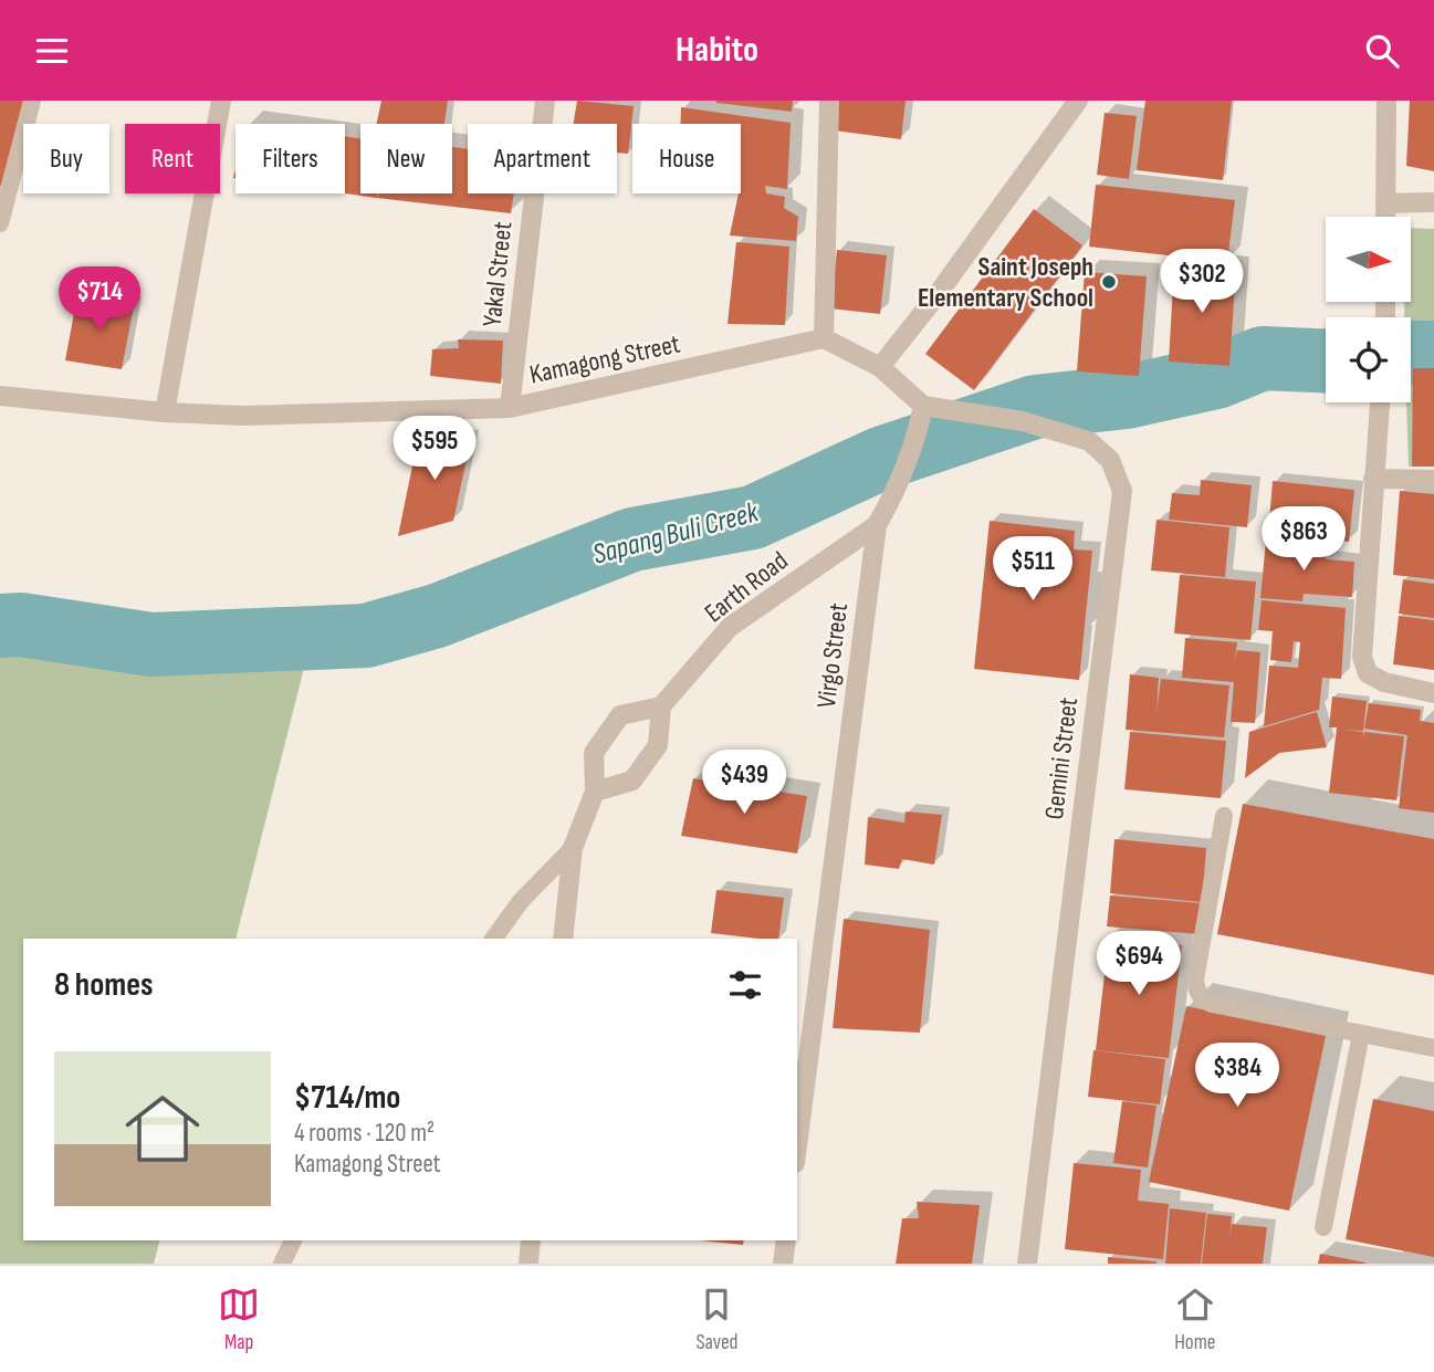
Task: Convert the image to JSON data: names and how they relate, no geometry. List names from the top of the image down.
{
  "streets": {
    "street": [
      "Yakal Street",
      "Kamagong Street",
      "Earth Road",
      "Virgo Street",
      "Gemini Street"
    ]
  },
  "crossings": [
    ["Yakal Street", "Kamagong Street"],
    ["Earth Road", "Virgo Street"],
    ["Virgo Street", "Gemini Street"]
  ],
  "water": ["Sapang Buli Creek"],
  "places": ["Saint Joseph Elementary School"],
  "north": "right",
  "page": {
    "header": "Habito",
    "chip": [
      "Buy",
      "Rent",
      "Filters",
      "New",
      "Apartment",
      "House"
    ],
    "price": [
      "$302",
      "$714",
      "$595",
      "$863",
      "$511",
      "$439",
      "$694",
      "$384"
    ],
    "heading": "8 homes",
    "list": [
      {
        "name": "$714/mo",
        "note": "4 rooms · 120 m² · Kamagong Street"
      }
    ],
    "tabs": ["Map", "Saved", "Home"]
  }
}
